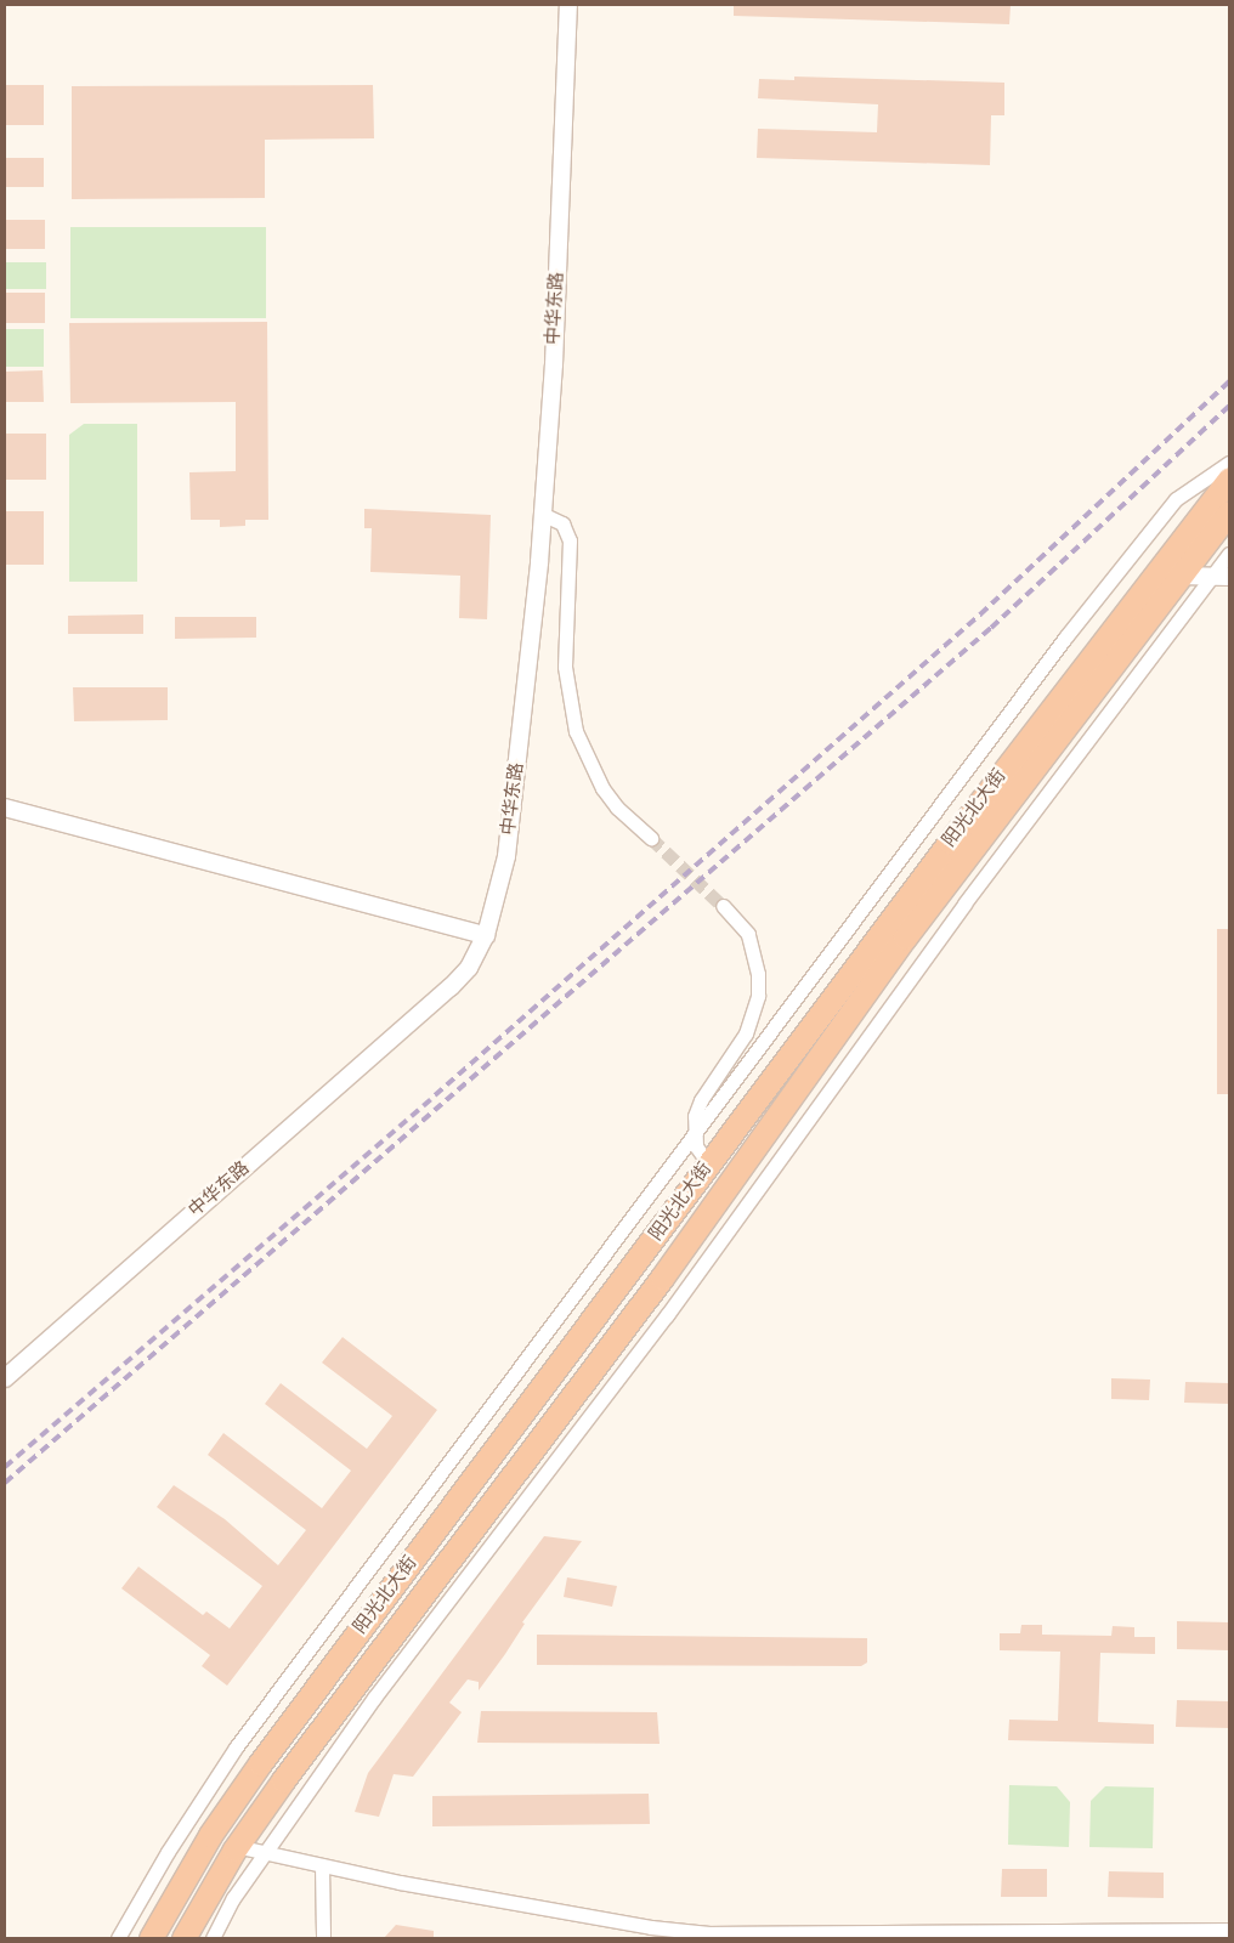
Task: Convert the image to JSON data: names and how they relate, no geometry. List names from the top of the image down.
{
  "streets": {
    "highway": ["阳光北大街"],
    "street": ["中华东路"]
  }
}
